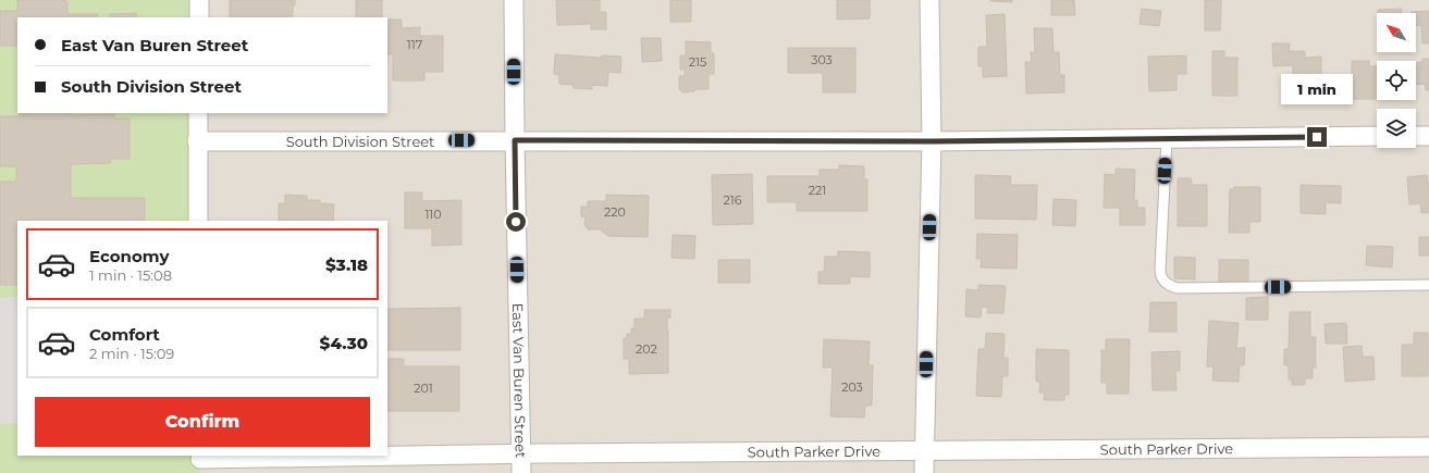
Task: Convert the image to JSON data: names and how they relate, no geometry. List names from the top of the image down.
{
  "streets": {
    "street": ["South Division Street", "East Van Buren Street", "South Parker Drive"]
  },
  "crossings": [
    ["South Division Street", "East Van Buren Street"],
    ["East Van Buren Street", "South Parker Drive"]
  ],
  "house_numbers": [
    "117",
    "303",
    "215",
    "221",
    "216",
    "220",
    "110",
    "202",
    "203",
    "201"
  ],
  "north": "top left",
  "page": {
    "banner": ["East Van Buren Street", "South Division Street"],
    "bubble": "1 min",
    "list": [
      {
        "name": "Economy",
        "note": "1 min · 15:08",
        "value": "$3.18"
      },
      {
        "name": "Comfort",
        "note": "2 min · 15:09",
        "value": "$4.30"
      }
    ],
    "buttons": "Confirm"
  }
}
